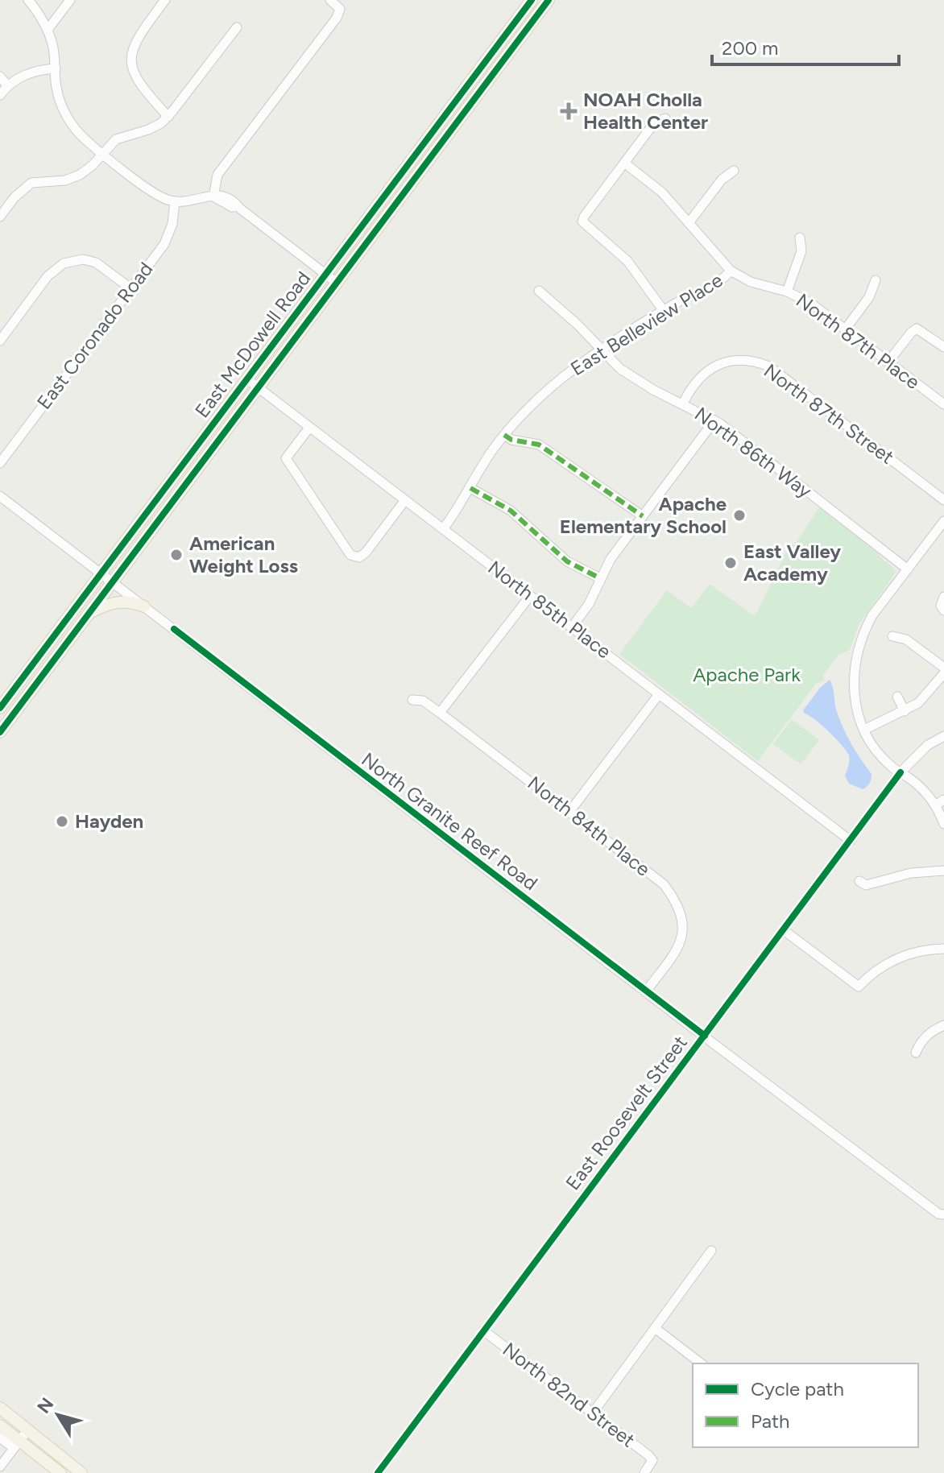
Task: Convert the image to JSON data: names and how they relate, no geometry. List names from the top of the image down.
{
  "streets": {
    "main road": ["East McDowell Road"],
    "street": [
      "East Belleview Place",
      "East Coronado Road",
      "North 87th Place",
      "North 87th Street",
      "North 86th Way",
      "North 85th Place",
      "North Granite Reef Road",
      "North 84th Place",
      "East Roosevelt Street",
      "North 82nd Street"
    ]
  },
  "crossings": [
    ["East Belleview Place", "North 87th Place"],
    ["East Belleview Place", "North 86th Way"],
    ["East Belleview Place", "North 85th Place"],
    ["East McDowell Road", "North 85th Place"],
    ["East McDowell Road", "North Granite Reef Road"],
    ["North 87th Street", "North 86th Way"],
    ["North 85th Place", "East Roosevelt Street"],
    ["North Granite Reef Road", "North 84th Place"],
    ["North Granite Reef Road", "East Roosevelt Street"],
    ["East Roosevelt Street", "North 82nd Street"]
  ],
  "parks": ["Apache Park"],
  "places": {
    "health": ["NOAH Cholla Health Center"],
    "other": [
      "Apache Elementary School",
      "American Weight Loss",
      "East Valley Academy",
      "Hayden"
    ]
  },
  "legend": ["Cycle path", "Path"],
  "scale_bar": "200 m",
  "north": "top left"
}
